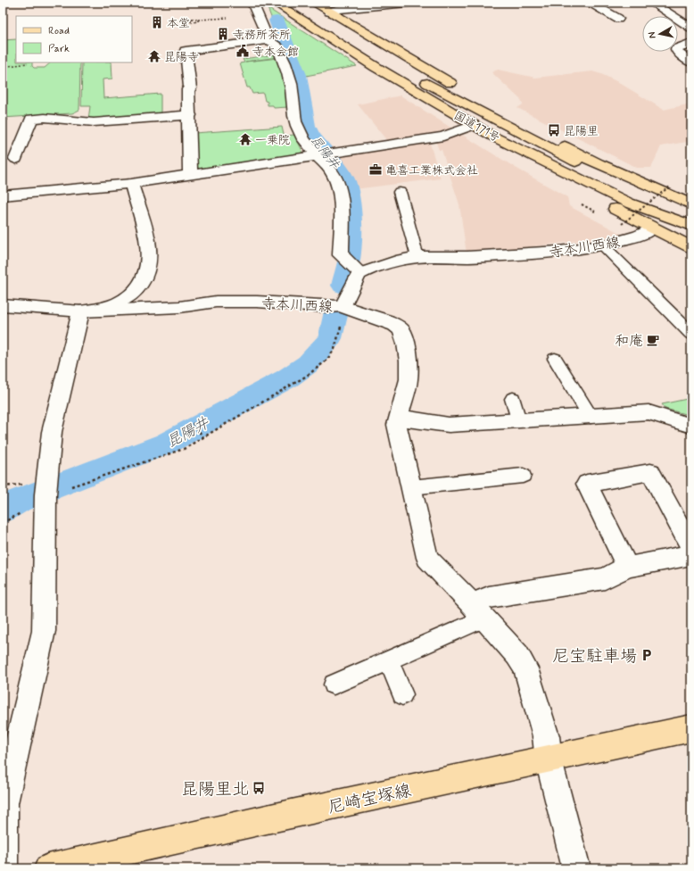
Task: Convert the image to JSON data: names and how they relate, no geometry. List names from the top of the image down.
{
  "streets": {
    "main road": ["国道171号", "尼崎宝塚線"],
    "street": ["寺本川西線"]
  },
  "water": ["昆陽井"],
  "places": {
    "building": ["本堂", "寺務所茶所"],
    "public building": ["寺本会館"],
    "temple": ["昆陽寺", "一乗院"],
    "bus stop": ["昆陽里", "昆陽里北"],
    "office": ["亀喜工業株式会社"],
    "cafe": ["和庵"],
    "parking": ["尼宝駐車場"]
  },
  "legend": ["Road", "Park"],
  "north": "left"
}
